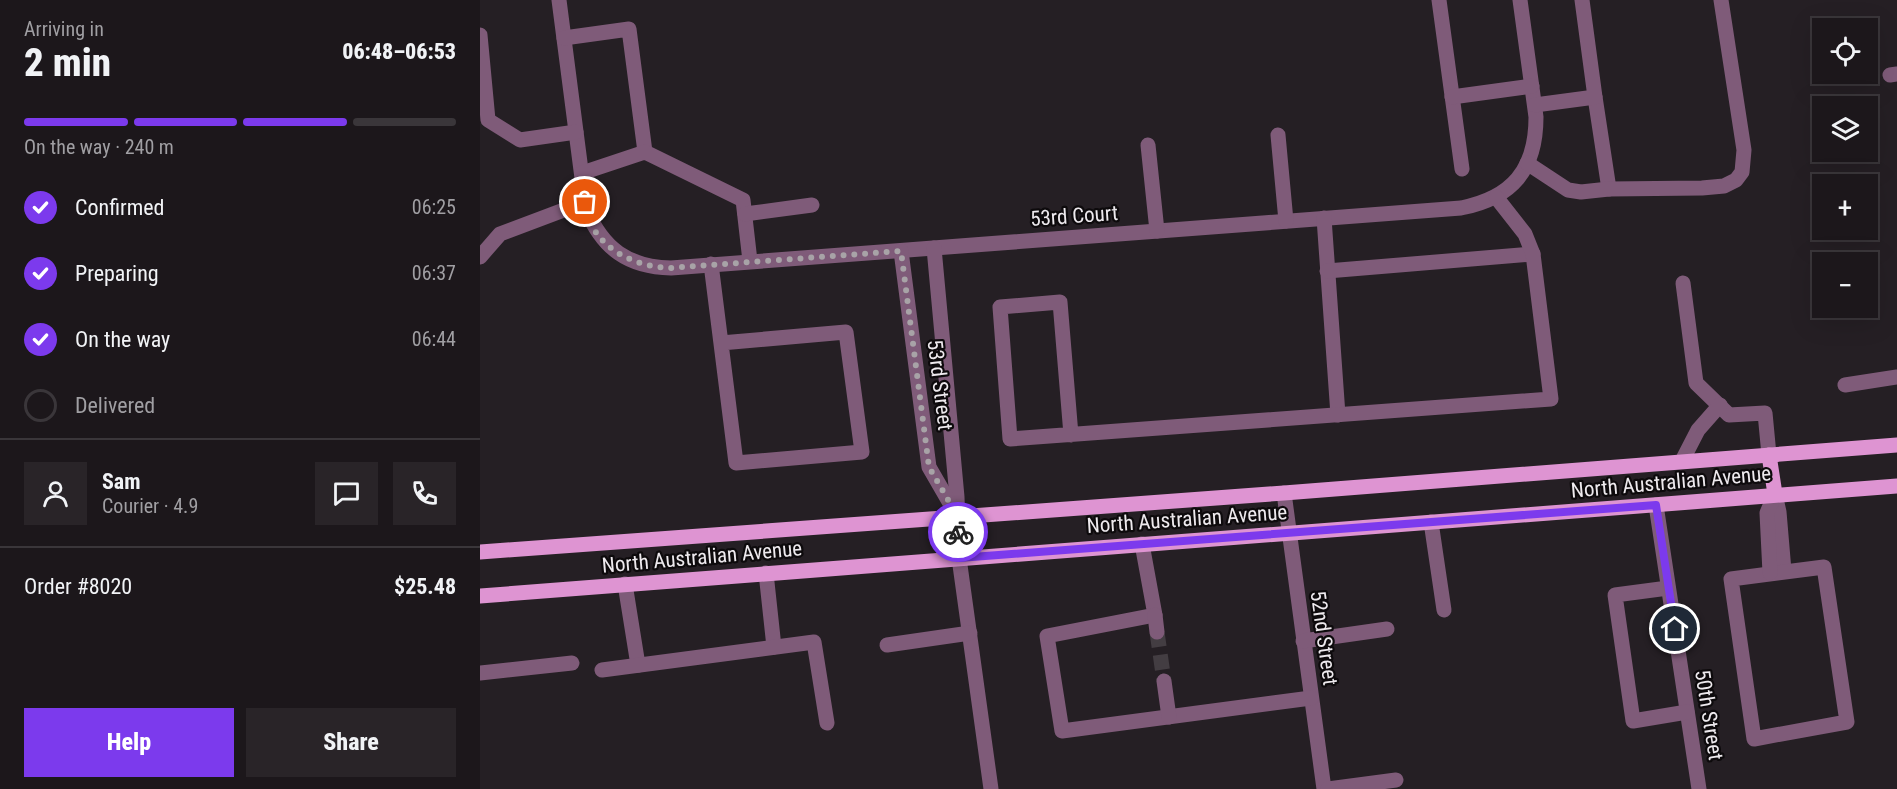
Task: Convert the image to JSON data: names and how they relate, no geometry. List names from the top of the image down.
{
  "streets": {
    "main road": ["North Australian Avenue"],
    "street": [
      "53rd Court",
      "53rd Street",
      "52nd Street",
      "50th Street"
    ]
  },
  "crossings": [
    ["53rd Court", "53rd Street"],
    ["53rd Street", "North Australian Avenue"],
    ["North Australian Avenue", "52nd Street"],
    ["North Australian Avenue", "50th Street"]
  ],
  "page": {
    "heading": ["2 min", "Arriving in", "06:48–06:53"],
    "panel": [
      "Sam",
      "Courier · 4.9",
      "Order #8020",
      "$25.48"
    ],
    "map_buttons": ["+", "−"],
    "bar": "On the way · 240 m",
    "list": [
      ["Confirmed", "06:25"],
      ["Preparing", "06:37"],
      ["On the way", "06:44"],
      "Delivered"
    ],
    "buttons": ["Help", "Share"]
  }
}
